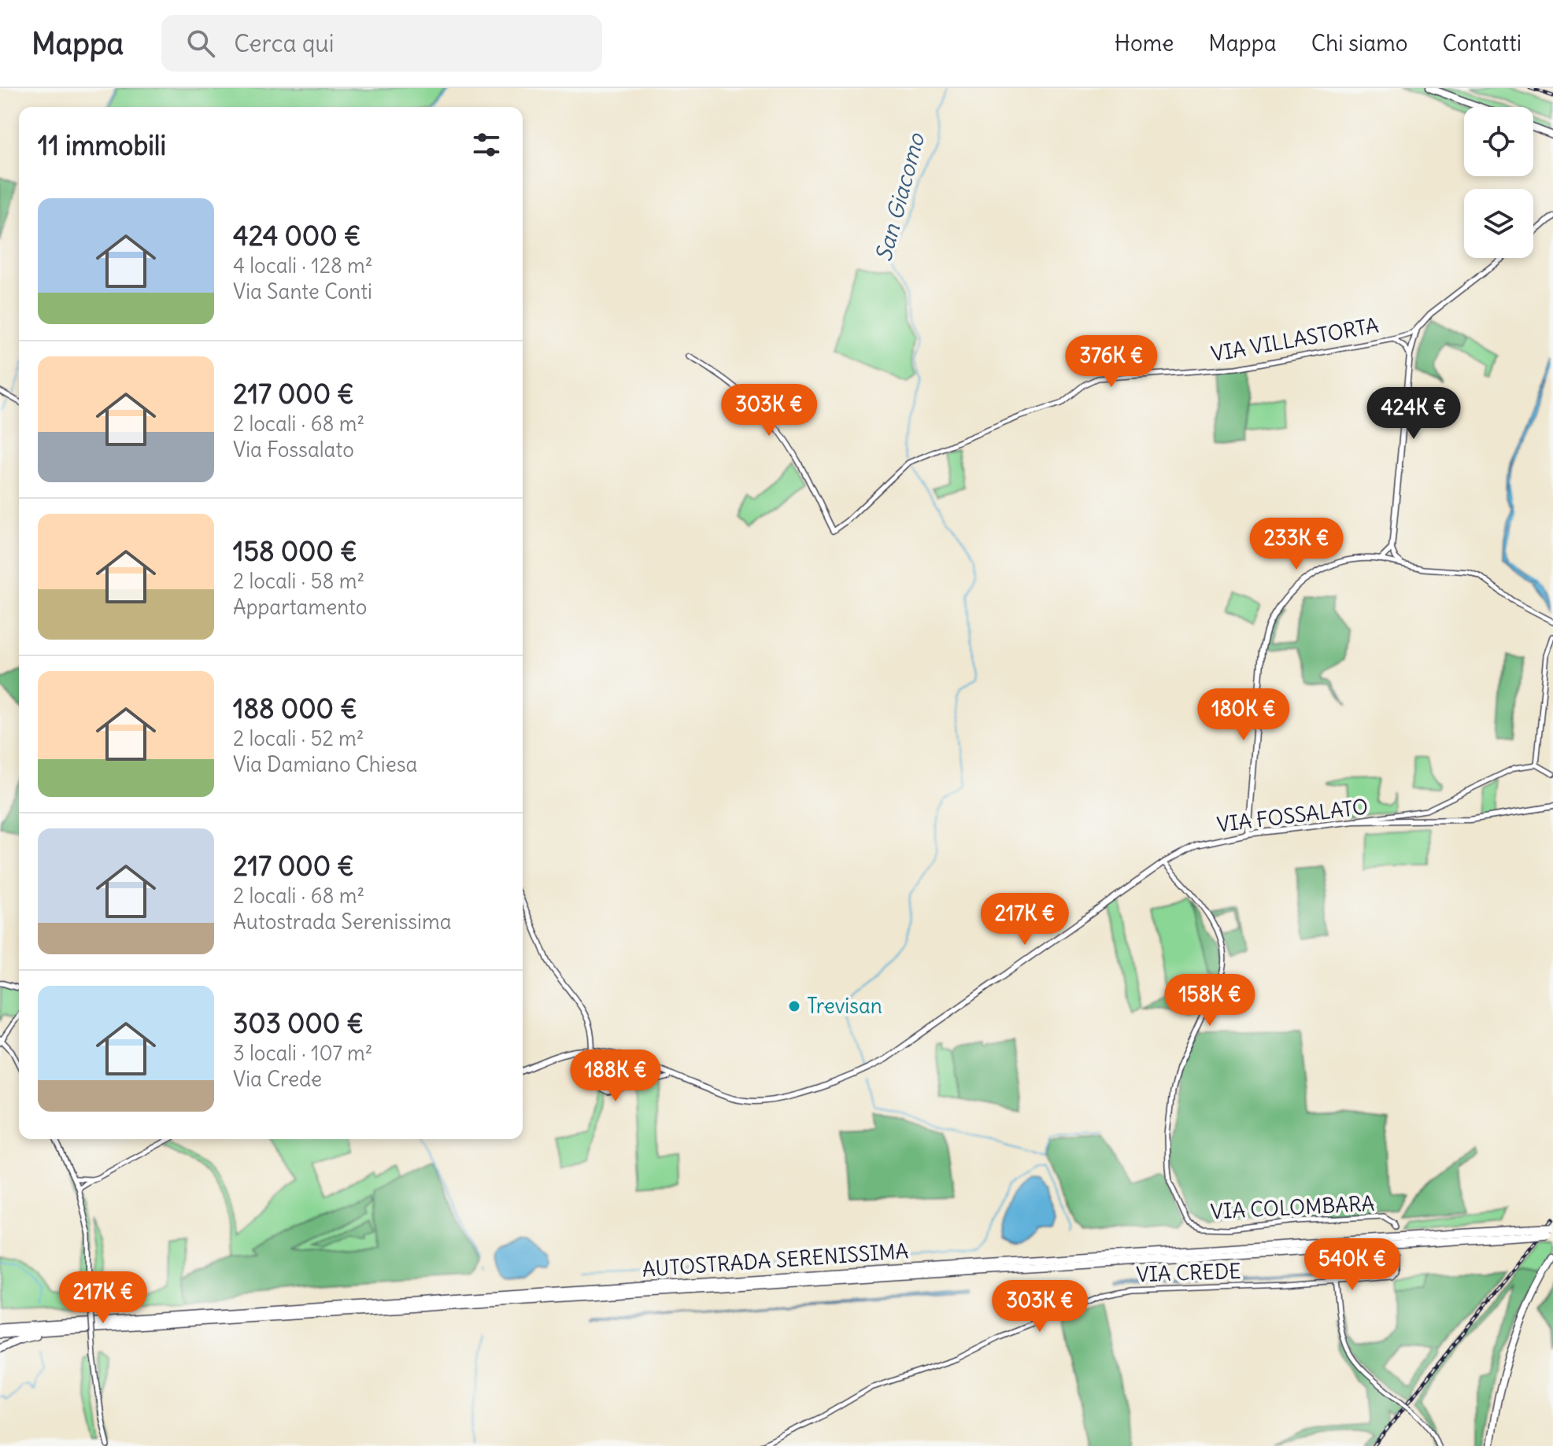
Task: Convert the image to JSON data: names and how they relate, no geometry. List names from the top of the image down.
{
  "streets": {
    "highway": ["AUTOSTRADA SERENISSIMA"],
    "street": [
      "VIA VILLASTORTA",
      "VIA FOSSALATO",
      "VIA COLOMBARA",
      "VIA CREDE"
    ]
  },
  "crossings": [
    ["VIA FOSSALATO", "VIA COLOMBARA"]
  ],
  "water": ["San Giacomo"],
  "places": ["Trevisan"],
  "page": {
    "header": "Mappa",
    "search": "Cerca qui",
    "nav": [
      "Home",
      "Mappa",
      "Chi siamo",
      "Contatti"
    ],
    "heading": "11 immobili",
    "list": [
      {
        "name": "424 000 €",
        "note": "4 locali · 128 m² · Via Sante Conti"
      },
      {
        "name": "217 000 €",
        "note": "2 locali · 68 m² · Via Fossalato"
      },
      {
        "name": "158 000 €",
        "note": "2 locali · 58 m² · Appartamento"
      },
      {
        "name": "188 000 €",
        "note": "2 locali · 52 m² · Via Damiano Chiesa"
      },
      {
        "name": "217 000 €",
        "note": "2 locali · 68 m² · Autostrada Serenissima"
      },
      {
        "name": "303 000 €",
        "note": "3 locali · 107 m² · Via Crede"
      }
    ],
    "price": [
      "376K €",
      "303K €",
      "424K €",
      "233K €",
      "180K €",
      "217K €",
      "158K €",
      "188K €",
      "540K €",
      "217K €",
      "303K €"
    ]
  }
}
